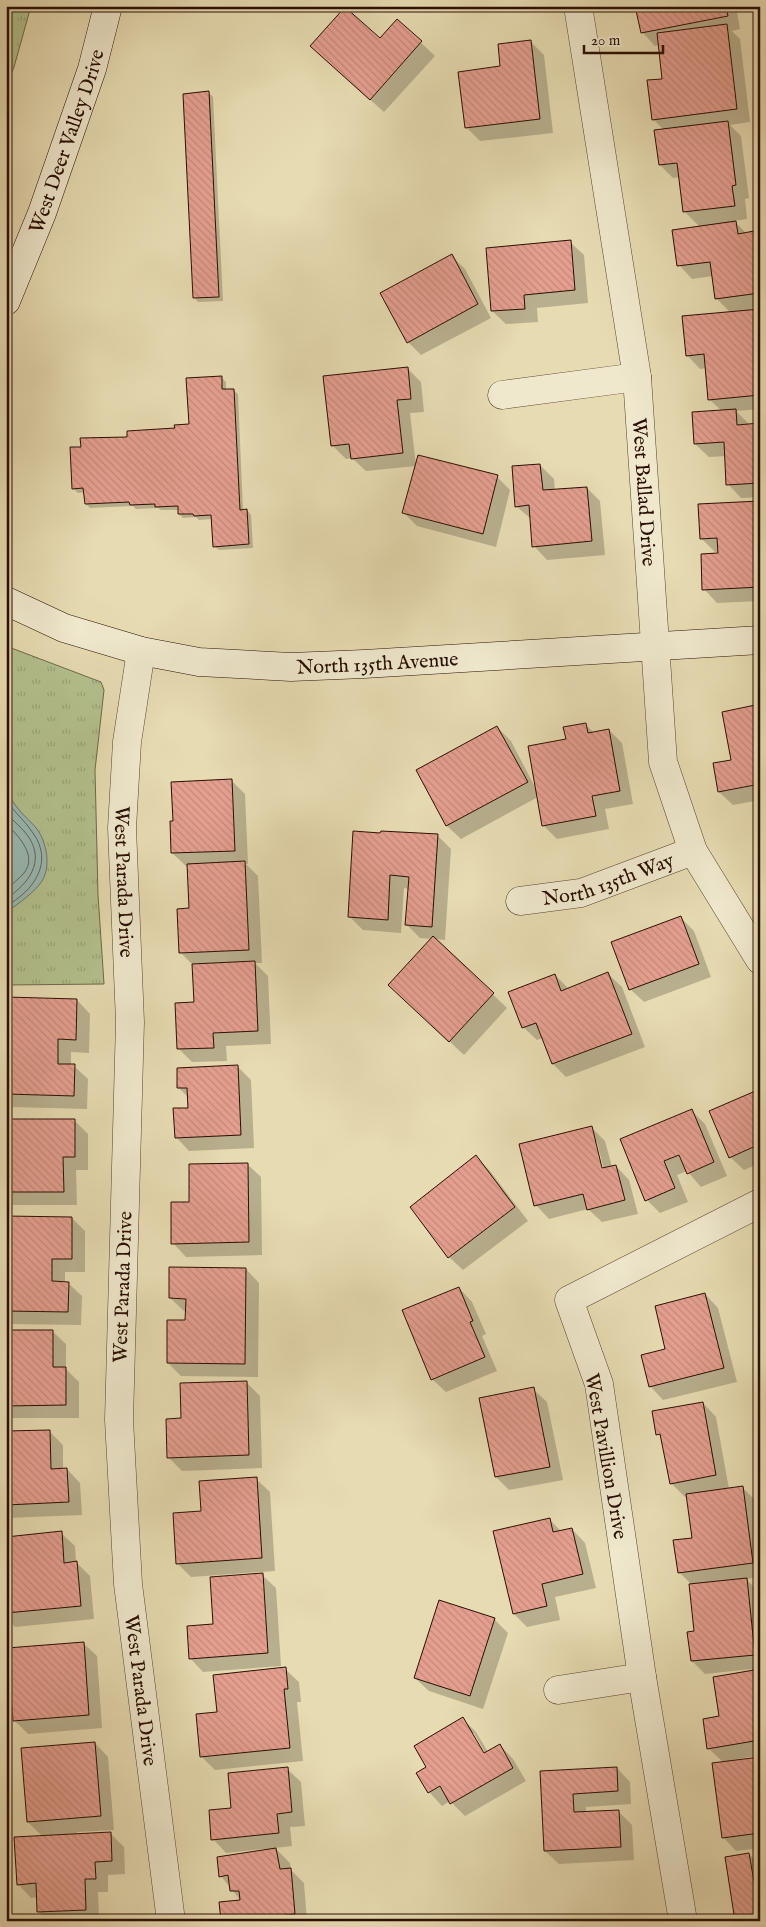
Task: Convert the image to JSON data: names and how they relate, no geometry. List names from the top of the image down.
{
  "streets": {
    "street": [
      "West Deer Valley Drive",
      "West Ballad Drive",
      "North 135th Avenue",
      "North 135th Way",
      "West Parada Drive",
      "West Pavillion Drive"
    ]
  },
  "crossings": [
    ["West Ballad Drive", "North 135th Avenue"],
    ["West Ballad Drive", "North 135th Way"],
    ["North 135th Avenue", "West Parada Drive"]
  ],
  "scale_bar": "20 m"
}
